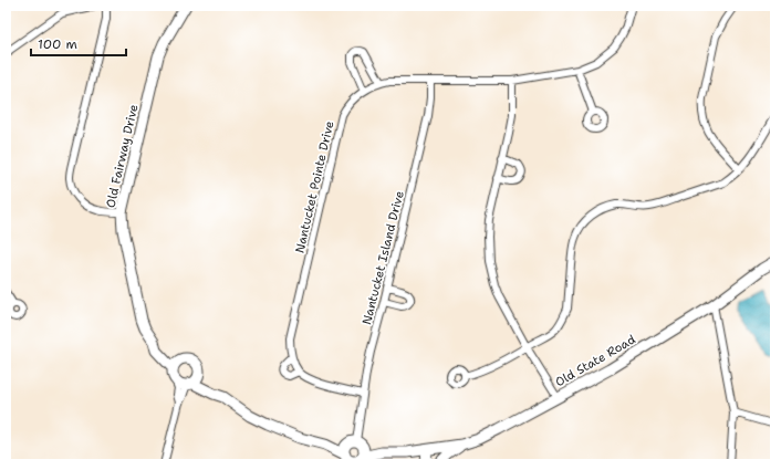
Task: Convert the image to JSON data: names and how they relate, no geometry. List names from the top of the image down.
{
  "streets": {
    "street": [
      "Old Fairway Drive",
      "Nantucket Pointe Drive",
      "Nantucket Island Drive",
      "Old State Road"
    ]
  },
  "crossings": [
    ["Nantucket Pointe Drive", "Nantucket Island Drive"]
  ],
  "scale_bar": "100 m"
}
